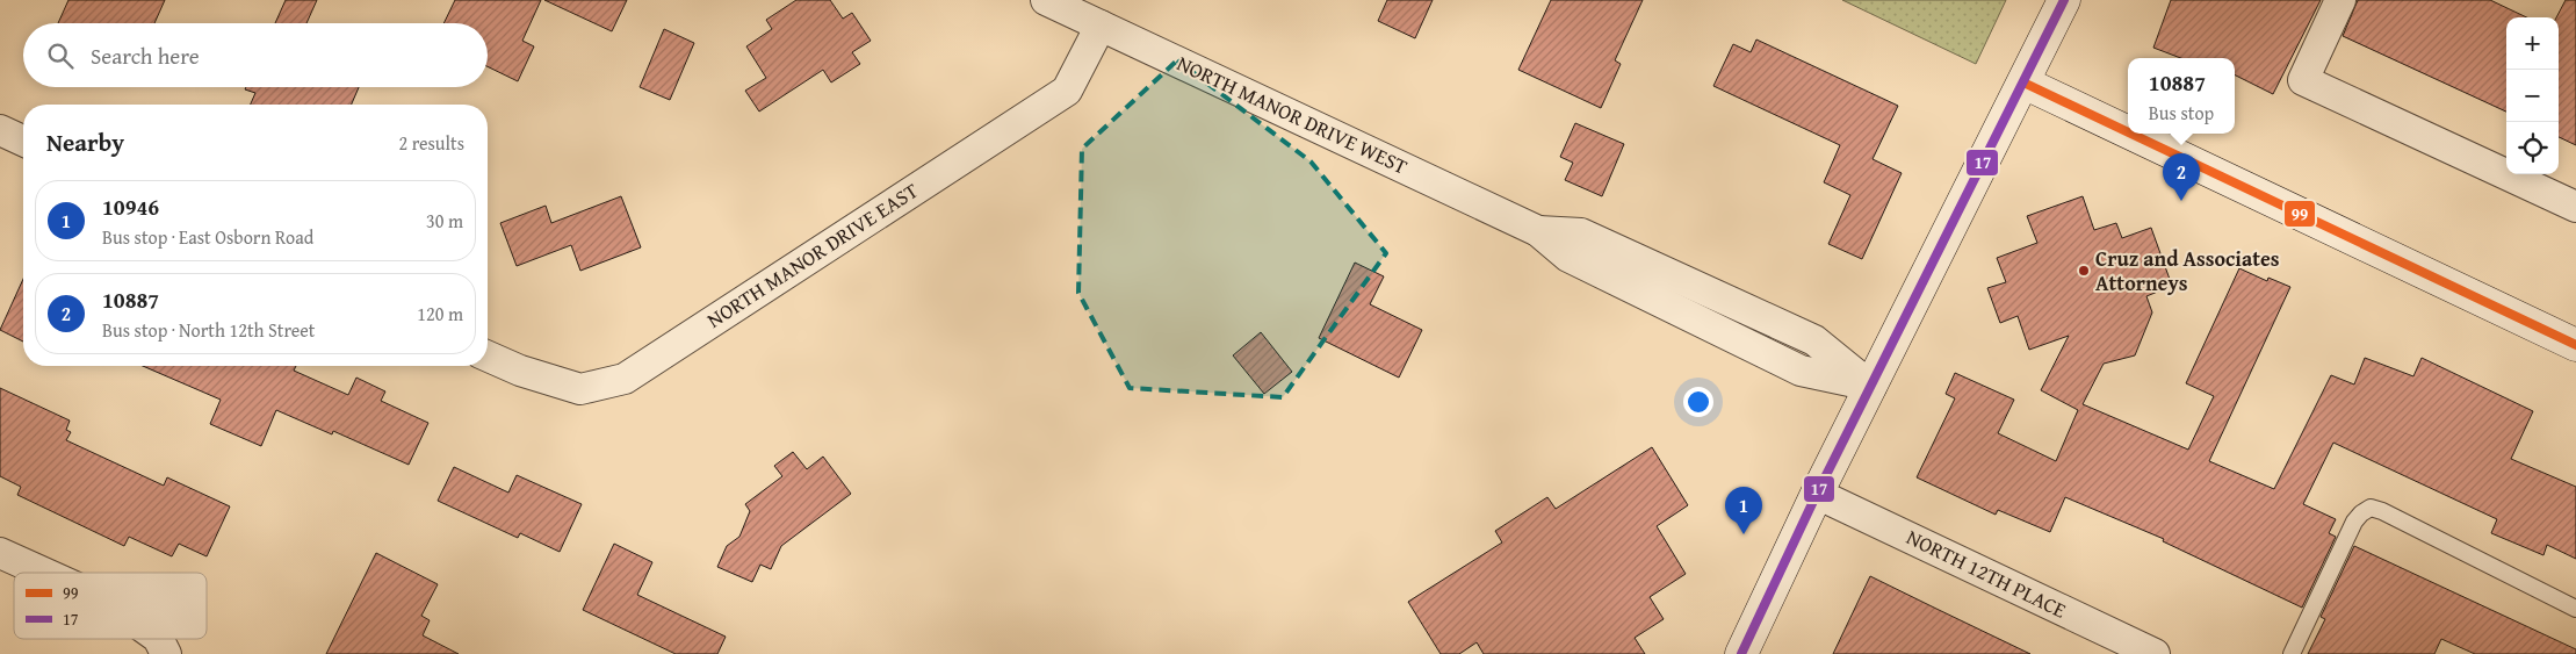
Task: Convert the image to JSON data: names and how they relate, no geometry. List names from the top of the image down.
{
  "streets": {
    "street": ["NORTH MANOR DRIVE WEST", "NORTH MANOR DRIVE EAST", "NORTH 12TH PLACE"]
  },
  "crossings": [
    ["NORTH MANOR DRIVE WEST", "NORTH MANOR DRIVE EAST"]
  ],
  "places": ["Cruz and Associates Attorneys"],
  "lines": ["transit line 17", "transit line 99"],
  "legend": ["99", "17"],
  "page": {
    "map_buttons": ["+", "−"],
    "search": "Search here",
    "popup": ["10887", "Bus stop"],
    "heading": ["Nearby", "2 results"],
    "pins": ["2", "1"],
    "list": [
      {
        "mark": "1",
        "name": "10946",
        "note": "Bus stop · East Osborn Road",
        "value": "30 m"
      },
      {
        "mark": "2",
        "name": "10887",
        "note": "Bus stop · North 12th Street",
        "value": "120 m"
      }
    ]
  }
}
